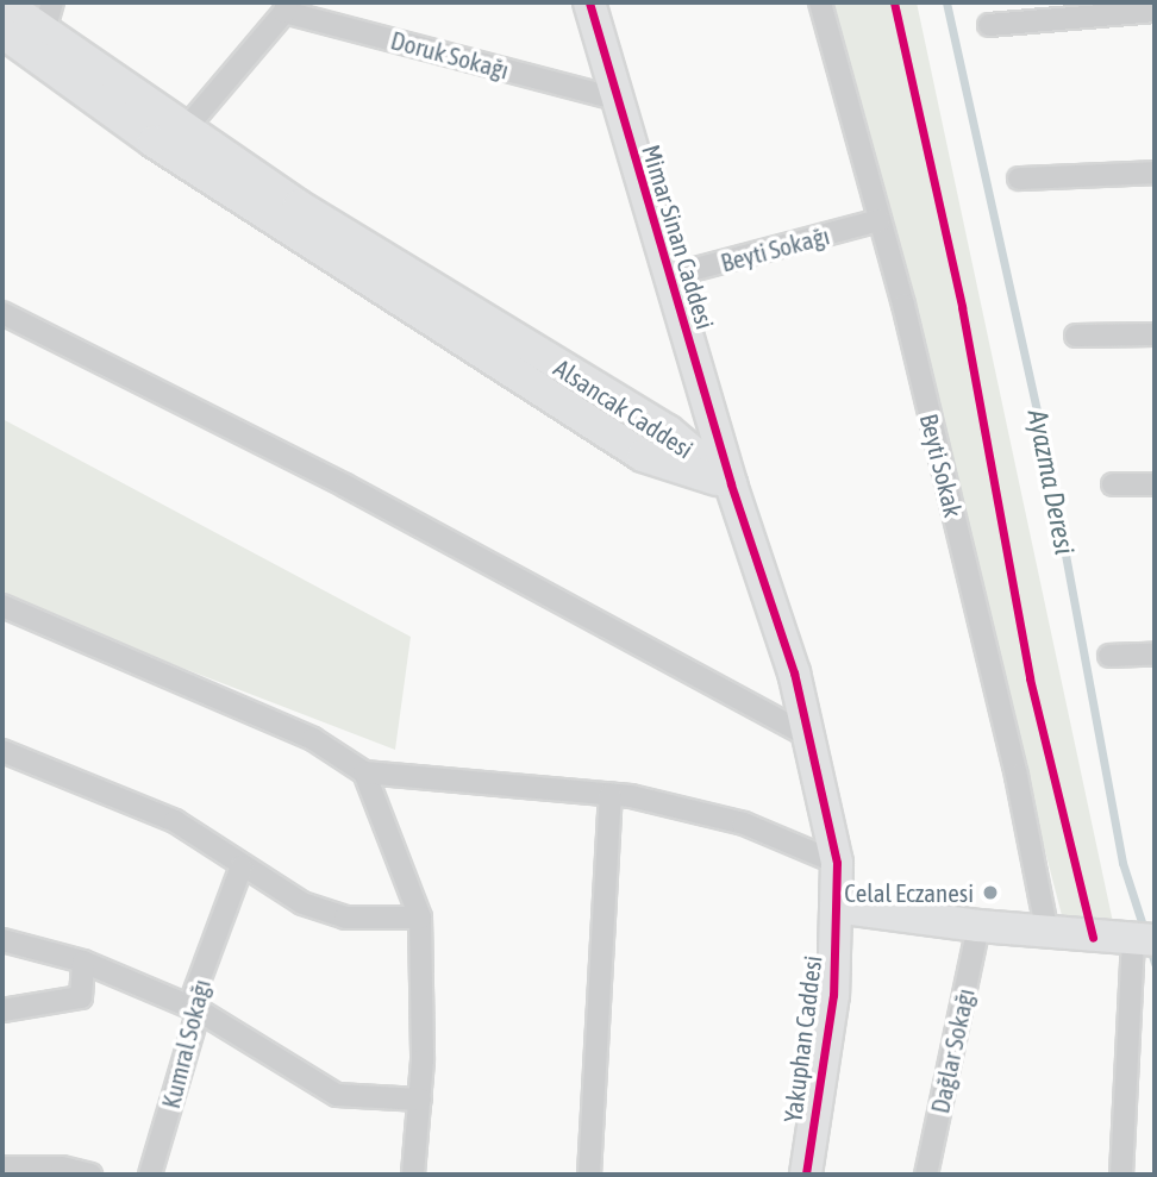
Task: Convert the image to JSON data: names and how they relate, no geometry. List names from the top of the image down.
{
  "streets": {
    "street": [
      "Doruk Sokağı",
      "Mimar Sinan Caddesi",
      "Beyti Sokağı",
      "Alsancak Caddesi",
      "Beyti Sokak",
      "Yakuphan Caddesi",
      "Kumral Sokağı",
      "Dağlar Sokağı"
    ]
  },
  "crossings": [
    ["Doruk Sokağı", "Mimar Sinan Caddesi"],
    ["Mimar Sinan Caddesi", "Beyti Sokağı"],
    ["Mimar Sinan Caddesi", "Alsancak Caddesi"],
    ["Mimar Sinan Caddesi", "Yakuphan Caddesi"],
    ["Beyti Sokağı", "Beyti Sokak"]
  ],
  "water": ["Ayazma Deresi"],
  "places": ["Celal Eczanesi"]
}
